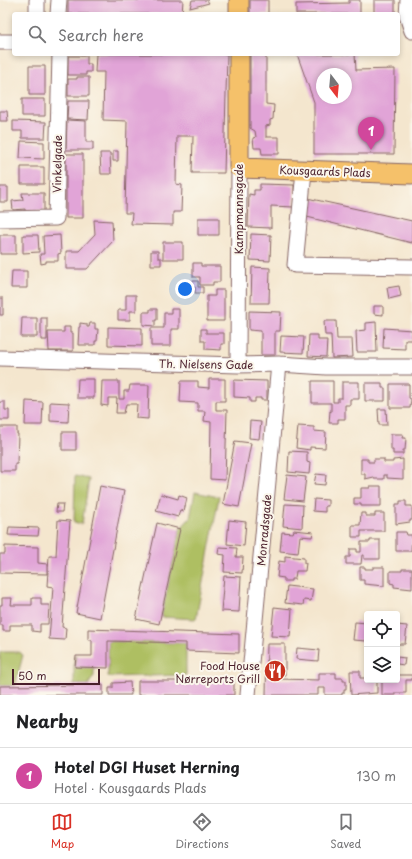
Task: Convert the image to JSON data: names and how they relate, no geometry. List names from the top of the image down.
{
  "streets": {
    "main road": ["Kousgaards Plads", "Kampmannsgade"],
    "street": ["Vinkelgade", "Th. Nielsens Gade", "Monradsgade"]
  },
  "crossings": [
    ["Kousgaards Plads", "Kampmannsgade"],
    ["Kampmannsgade", "Th. Nielsens Gade"],
    ["Th. Nielsens Gade", "Monradsgade"]
  ],
  "places": {
    "restaurant": ["Food House Nørreports Grill"]
  },
  "scale_bar": "50 m",
  "north": "bottom",
  "page": {
    "search": "Search here",
    "pins": "1",
    "scale": "50 m",
    "heading": "Nearby",
    "list": [
      {
        "mark": "1",
        "name": "Hotel DGI Huset Herning",
        "note": "Hotel · Kousgaards Plads",
        "value": "130 m"
      }
    ],
    "nav": ["Map", "Directions", "Saved"]
  }
}
